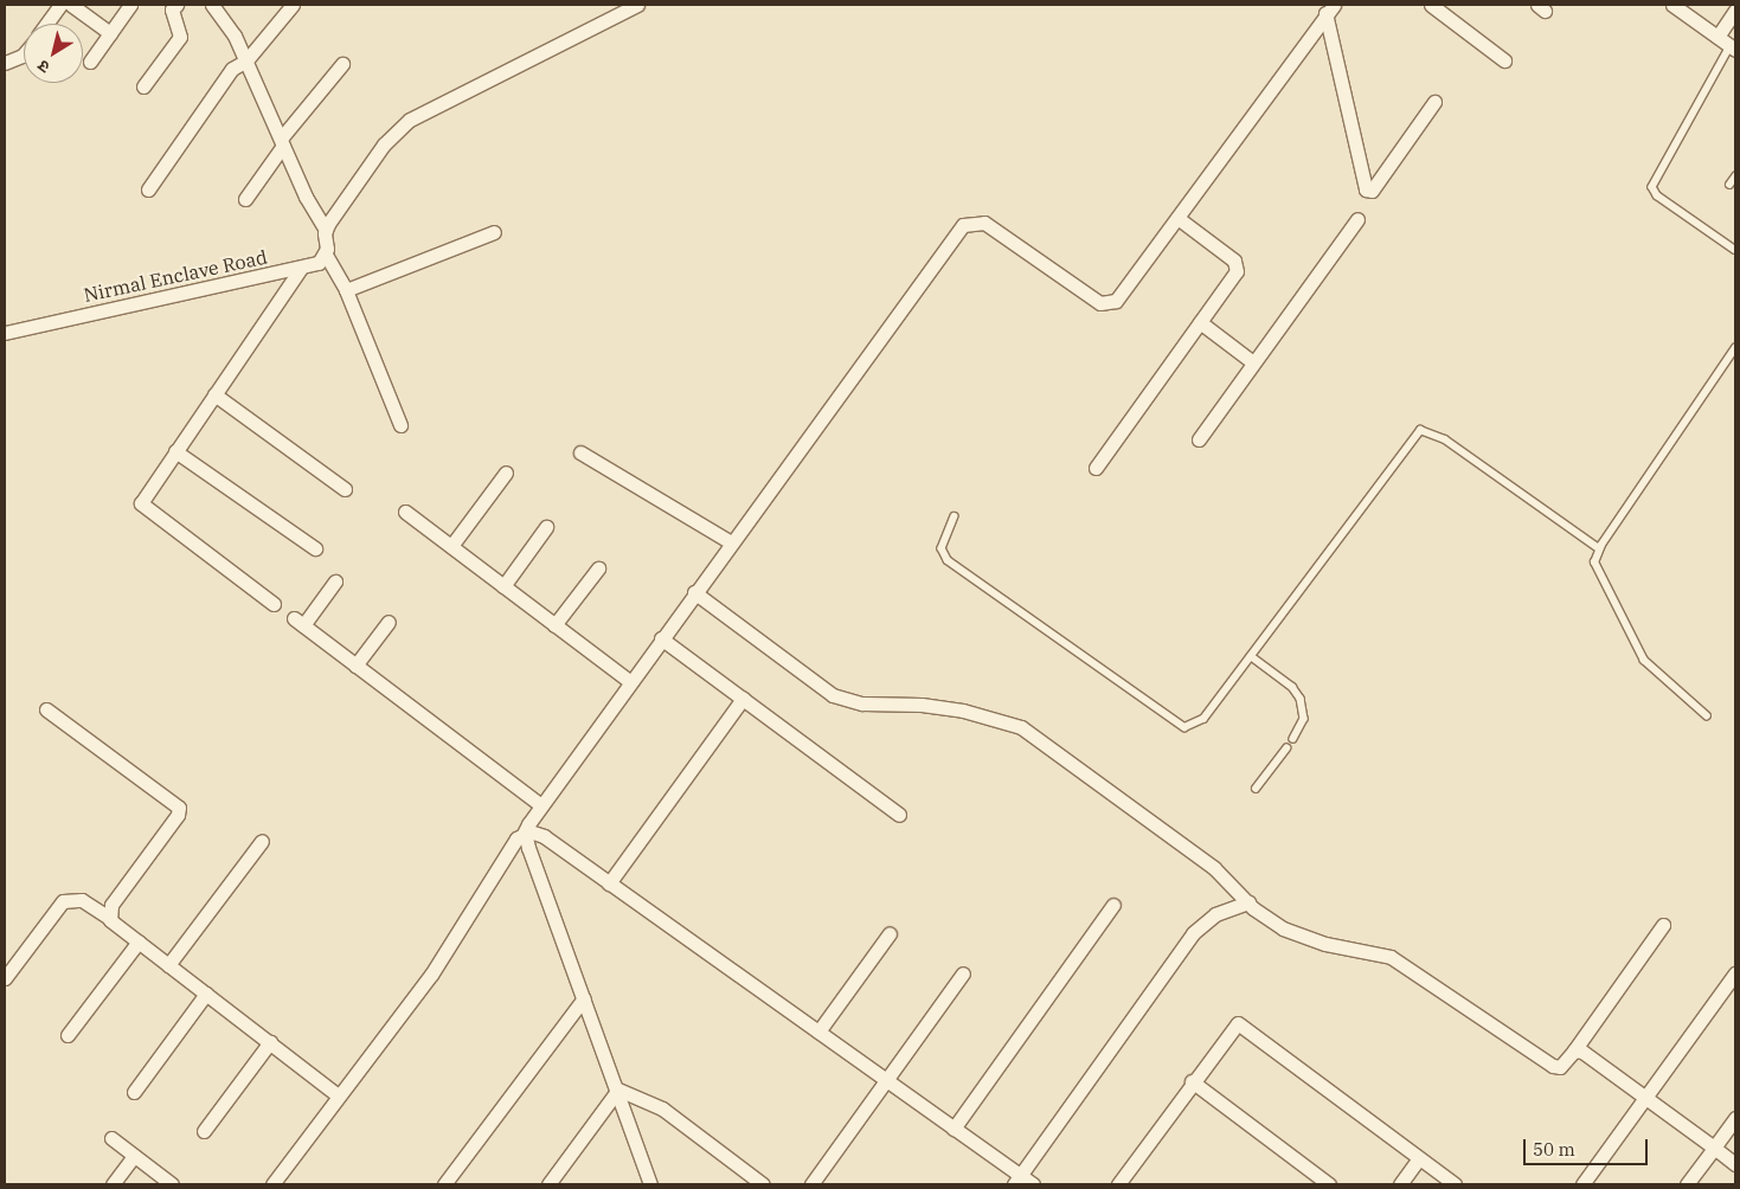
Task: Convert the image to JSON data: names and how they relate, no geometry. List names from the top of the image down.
{
  "streets": {
    "street": ["Nirmal Enclave Road"]
  },
  "scale_bar": "50 m",
  "north": "bottom left"
}
